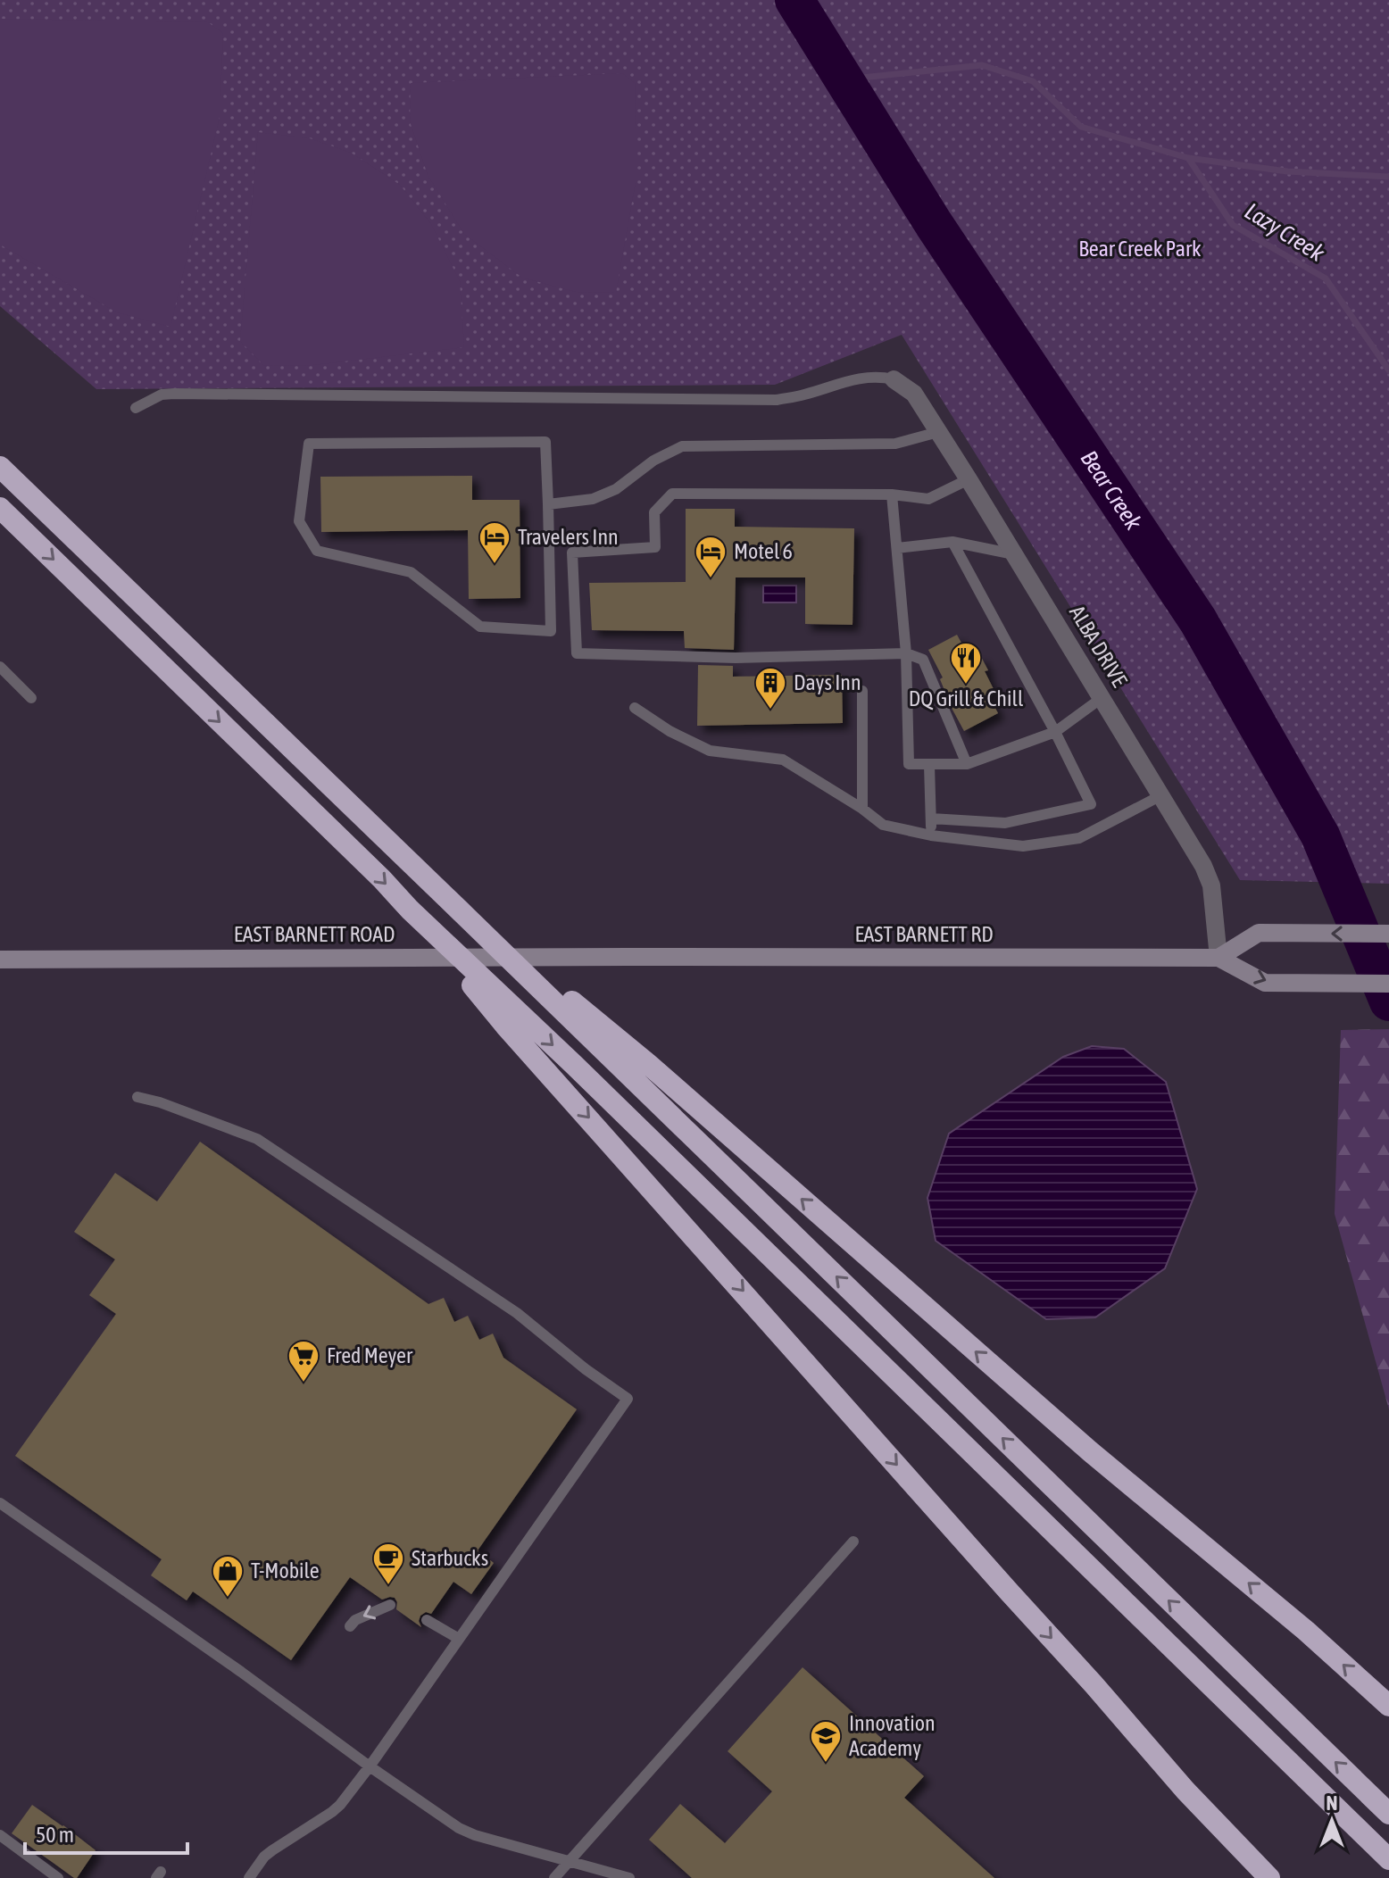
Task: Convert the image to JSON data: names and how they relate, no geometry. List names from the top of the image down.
{
  "streets": {
    "main road": ["EAST BARNETT ROAD", "EAST BARNETT RD"],
    "street": ["ALBA DRIVE"]
  },
  "crossings": [
    ["ALBA DRIVE", "EAST BARNETT RD"],
    ["EAST BARNETT ROAD", "EAST BARNETT RD"]
  ],
  "water": ["Lazy Creek", "Bear Creek"],
  "parks": ["Bear Creek Park"],
  "places": {
    "hotel": ["Travelers Inn", "Motel 6"],
    "restaurant": ["DQ Grill & Chill"],
    "building": ["Days Inn"],
    "supermarket": ["Fred Meyer"],
    "cafe": ["Starbucks"],
    "shop": ["T-Mobile"],
    "school or university": ["Innovation Academy"]
  },
  "scale_bar": "50 m",
  "north": "top"
}
